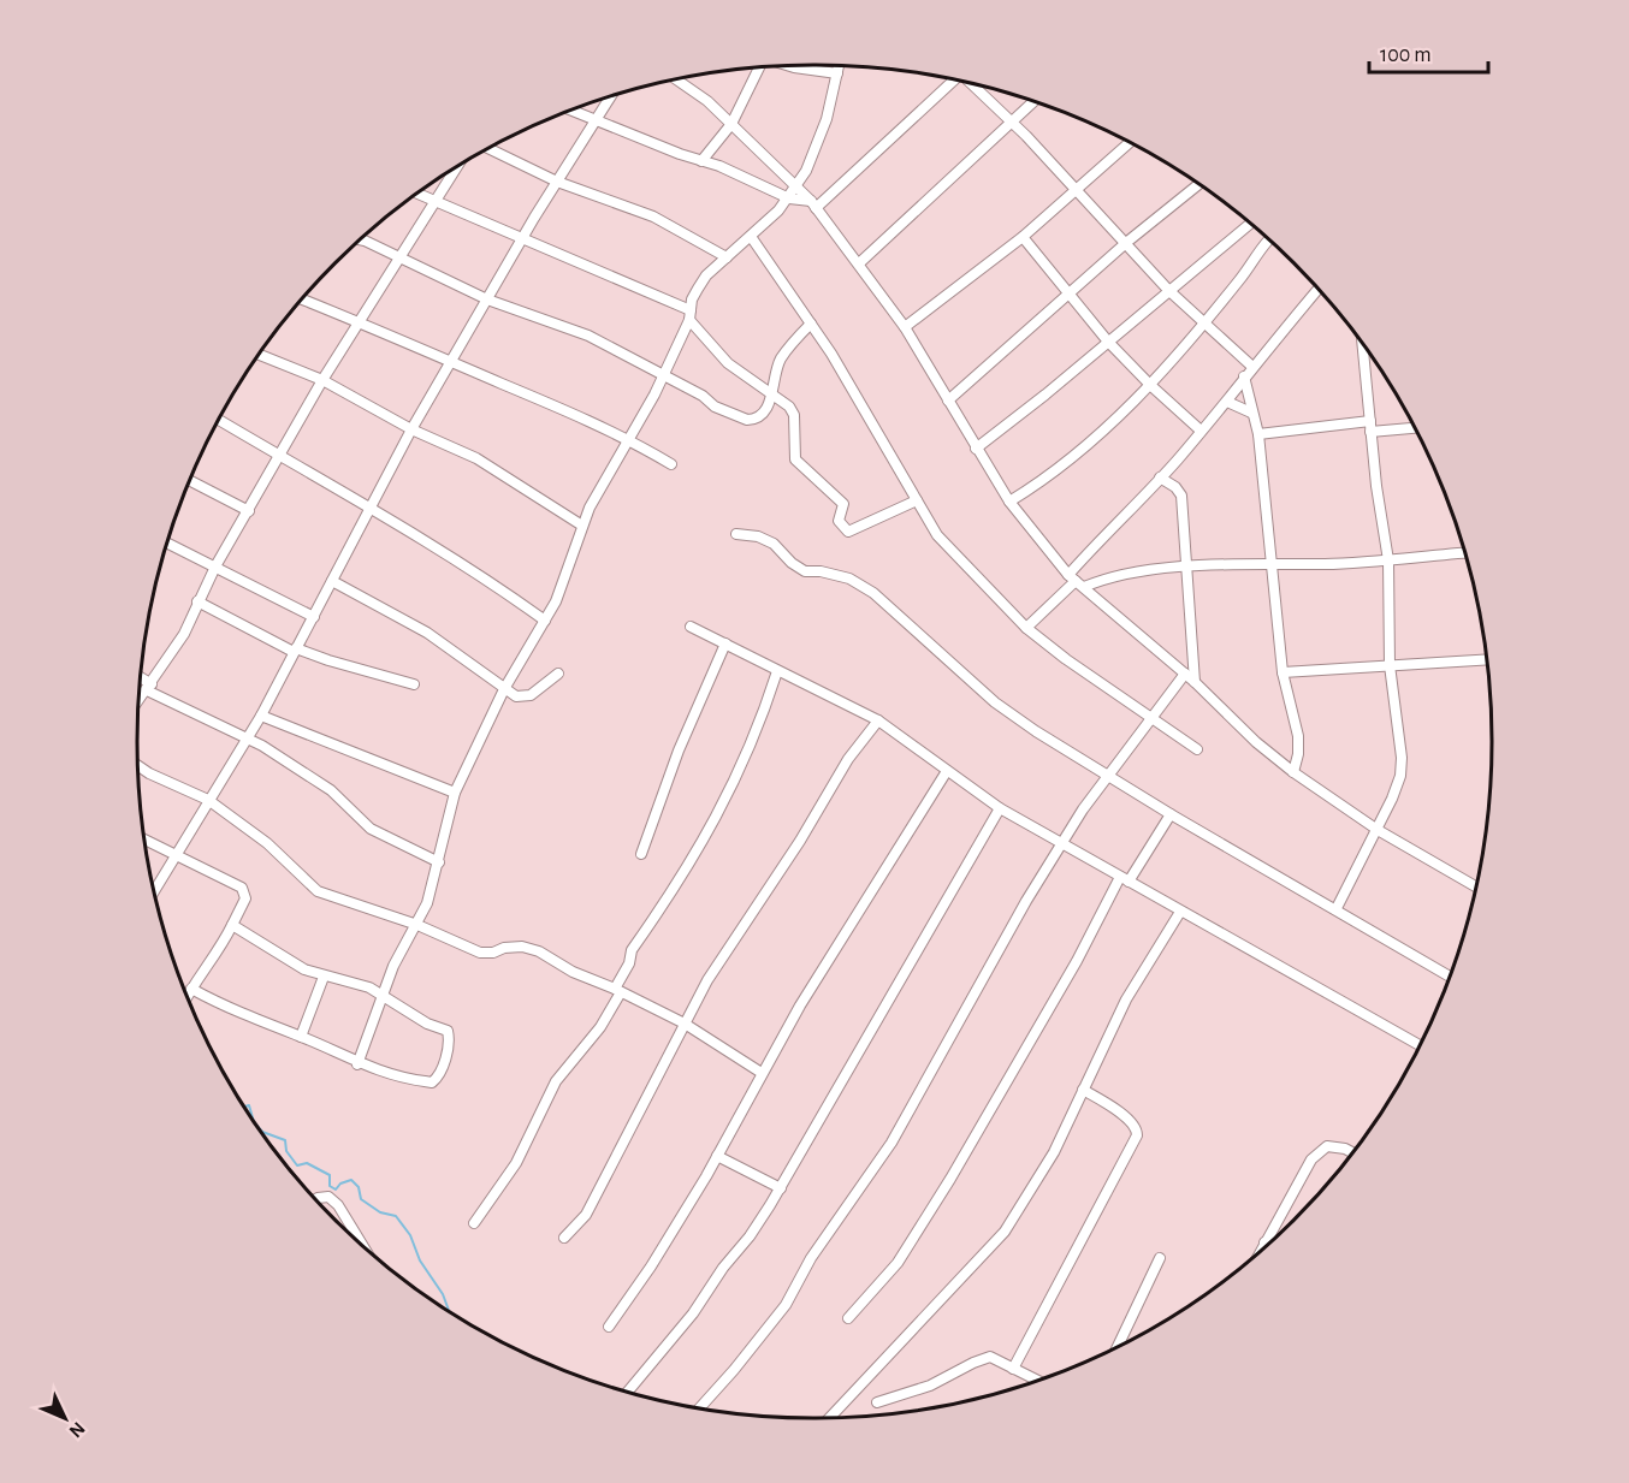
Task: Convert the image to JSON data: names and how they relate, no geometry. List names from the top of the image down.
{
  "scale_bar": "100 m",
  "north": "bottom right"
}
